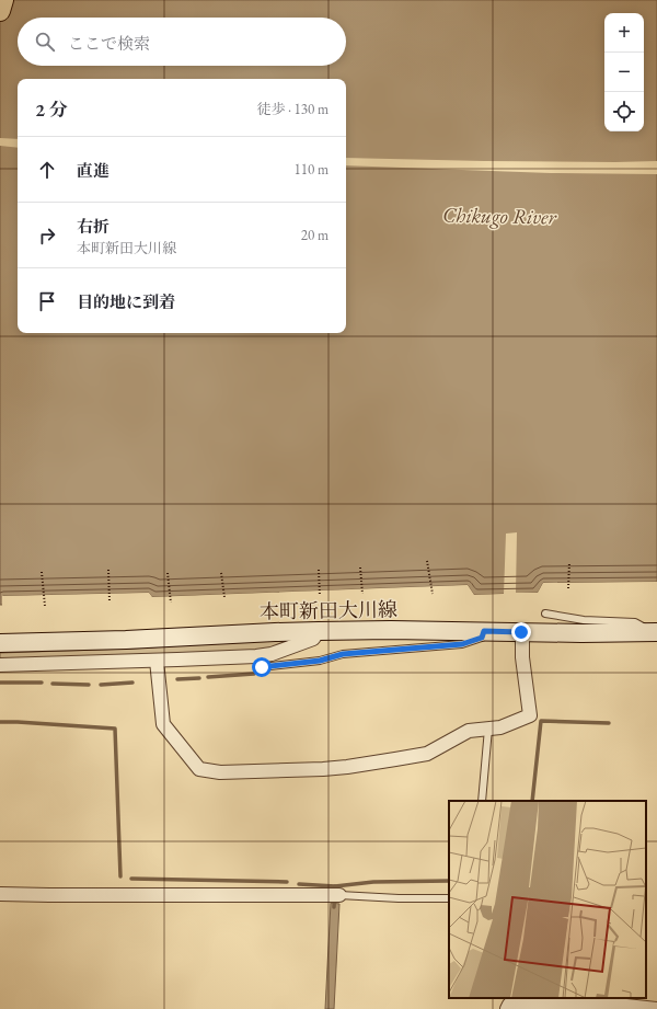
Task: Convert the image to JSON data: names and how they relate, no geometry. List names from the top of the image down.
{
  "streets": {
    "main road": ["本町新田大川線"]
  },
  "water": ["Chikugo River"],
  "page": {
    "map_buttons": ["+", "−"],
    "search": "ここで検索",
    "heading": ["2 分", "徒歩 · 130 m"],
    "list": [
      ["直進", "110 m"],
      ["右折", "本町新田大川線", "20 m"],
      "目的地に到着"
    ]
  }
}
